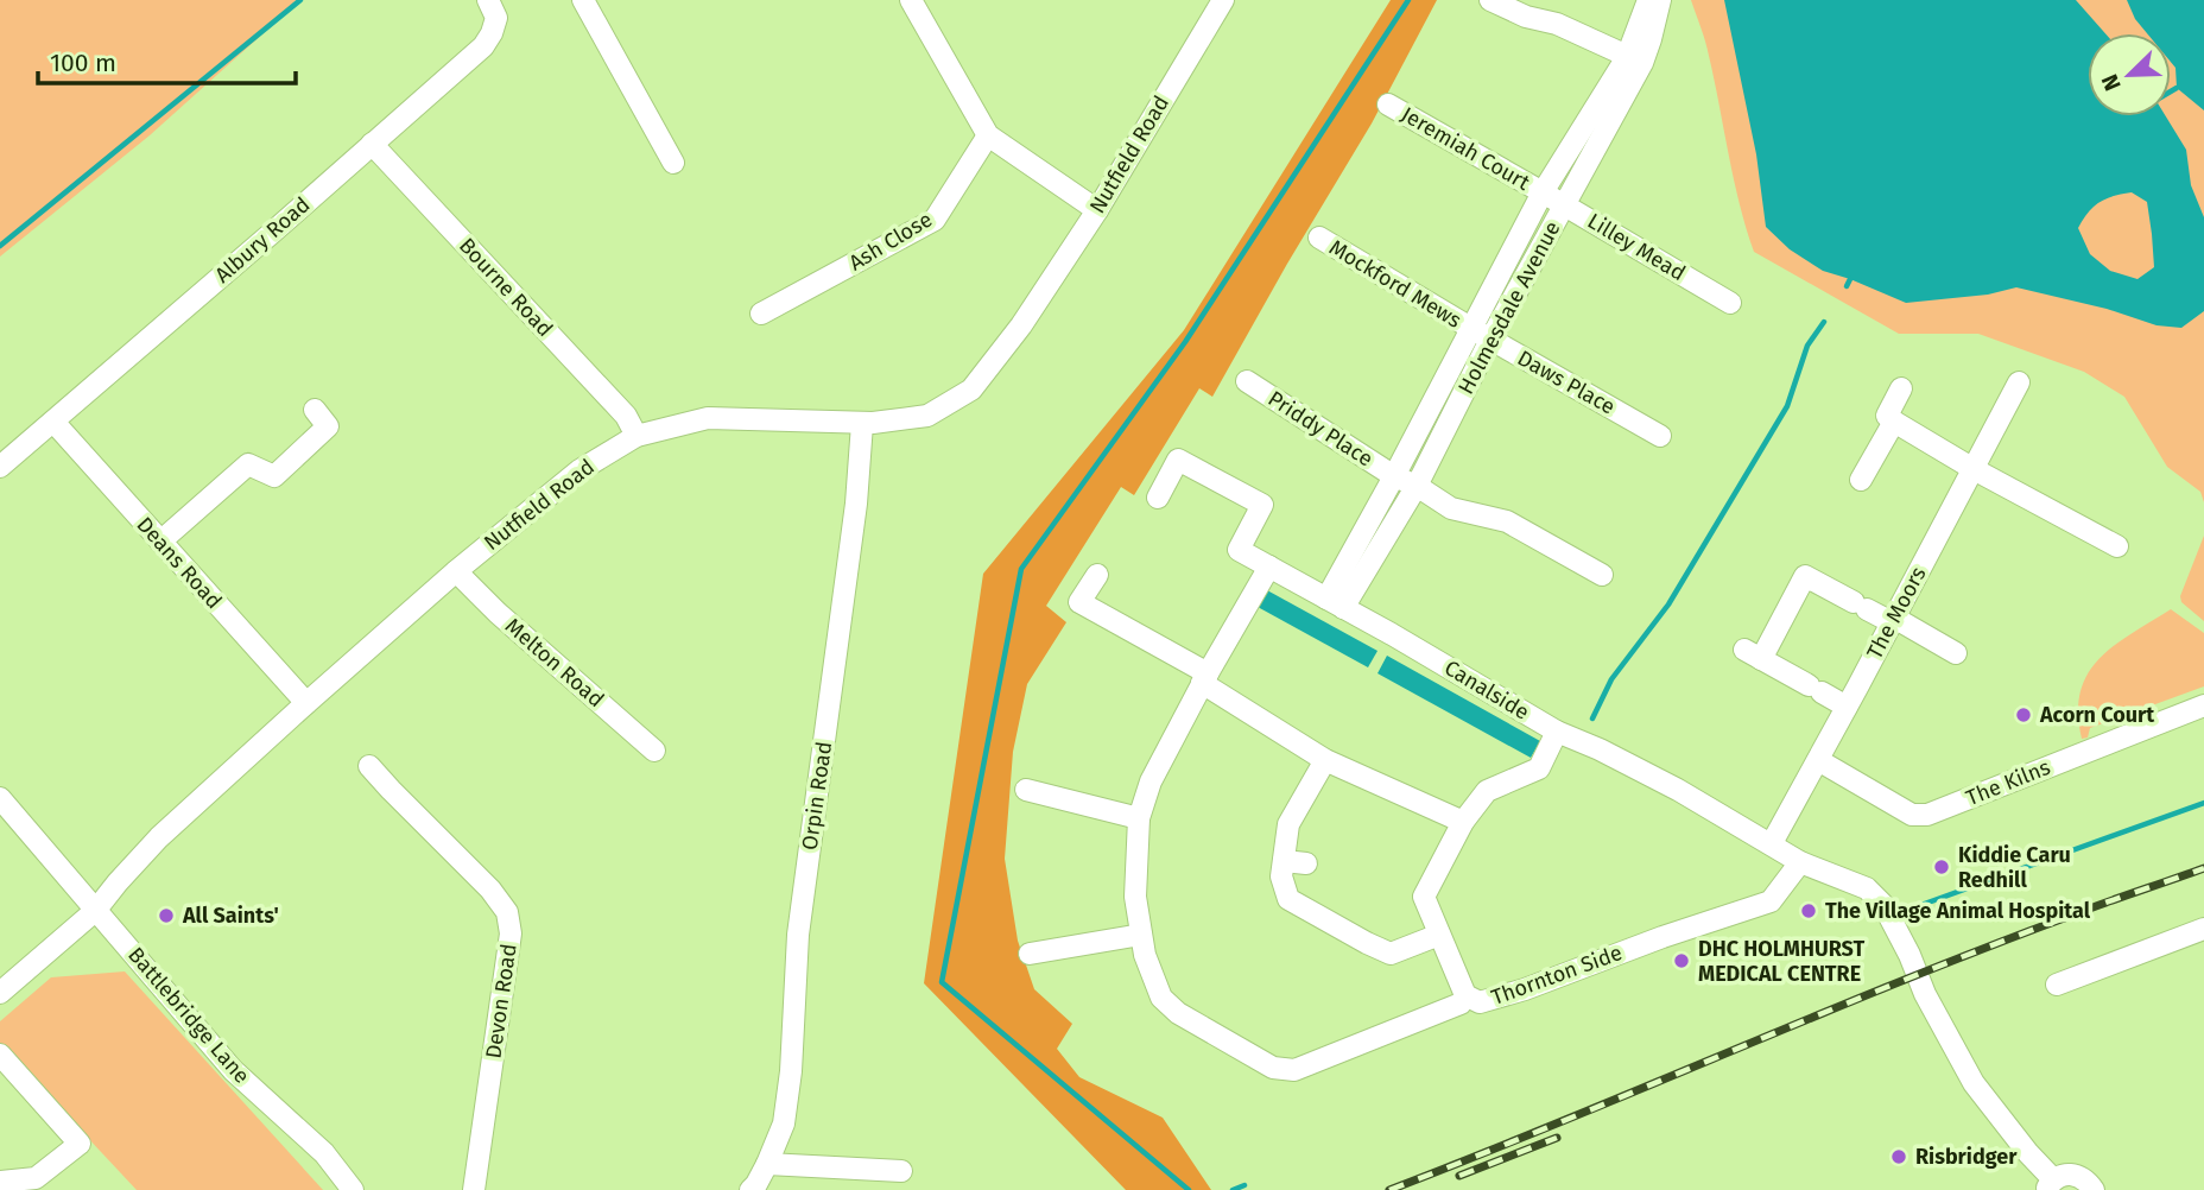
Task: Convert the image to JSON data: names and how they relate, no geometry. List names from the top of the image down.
{
  "streets": {
    "street": [
      "Jeremiah Court",
      "Nutfield Road",
      "Albury Road",
      "Ash Close",
      "Lilley Mead",
      "Mockford Mews",
      "Bourne Road",
      "Holmesdale Avenue",
      "Daws Place",
      "Priddy Place",
      "Deans Road",
      "The Moors",
      "Melton Road",
      "Canalside",
      "The Kilns",
      "Orpin Road",
      "Thornton Side",
      "Devon Road",
      "Battlebridge Lane"
    ]
  },
  "crossings": [
    ["Jeremiah Court", "Lilley Mead"],
    ["Jeremiah Court", "Holmesdale Avenue"],
    ["Nutfield Road", "Bourne Road"],
    ["Nutfield Road", "Deans Road"],
    ["Nutfield Road", "Melton Road"],
    ["Nutfield Road", "Orpin Road"],
    ["Nutfield Road", "Battlebridge Lane"],
    ["Albury Road", "Bourne Road"],
    ["Albury Road", "Deans Road"],
    ["Lilley Mead", "Holmesdale Avenue"],
    ["Mockford Mews", "Holmesdale Avenue"],
    ["Mockford Mews", "Daws Place"],
    ["Holmesdale Avenue", "Daws Place"],
    ["Holmesdale Avenue", "Priddy Place"],
    ["Holmesdale Avenue", "Canalside"],
    ["The Moors", "Canalside"],
    ["The Moors", "The Kilns"],
    ["Canalside", "Thornton Side"]
  ],
  "places": [
    "Acorn Court",
    "Kiddie Caru Redhill",
    "The Village Animal Hospital",
    "All Saints'",
    "DHC HOLMHURST MEDICAL CENTRE",
    "Risbridger"
  ],
  "scale_bar": "100 m",
  "north": "bottom left"
}
